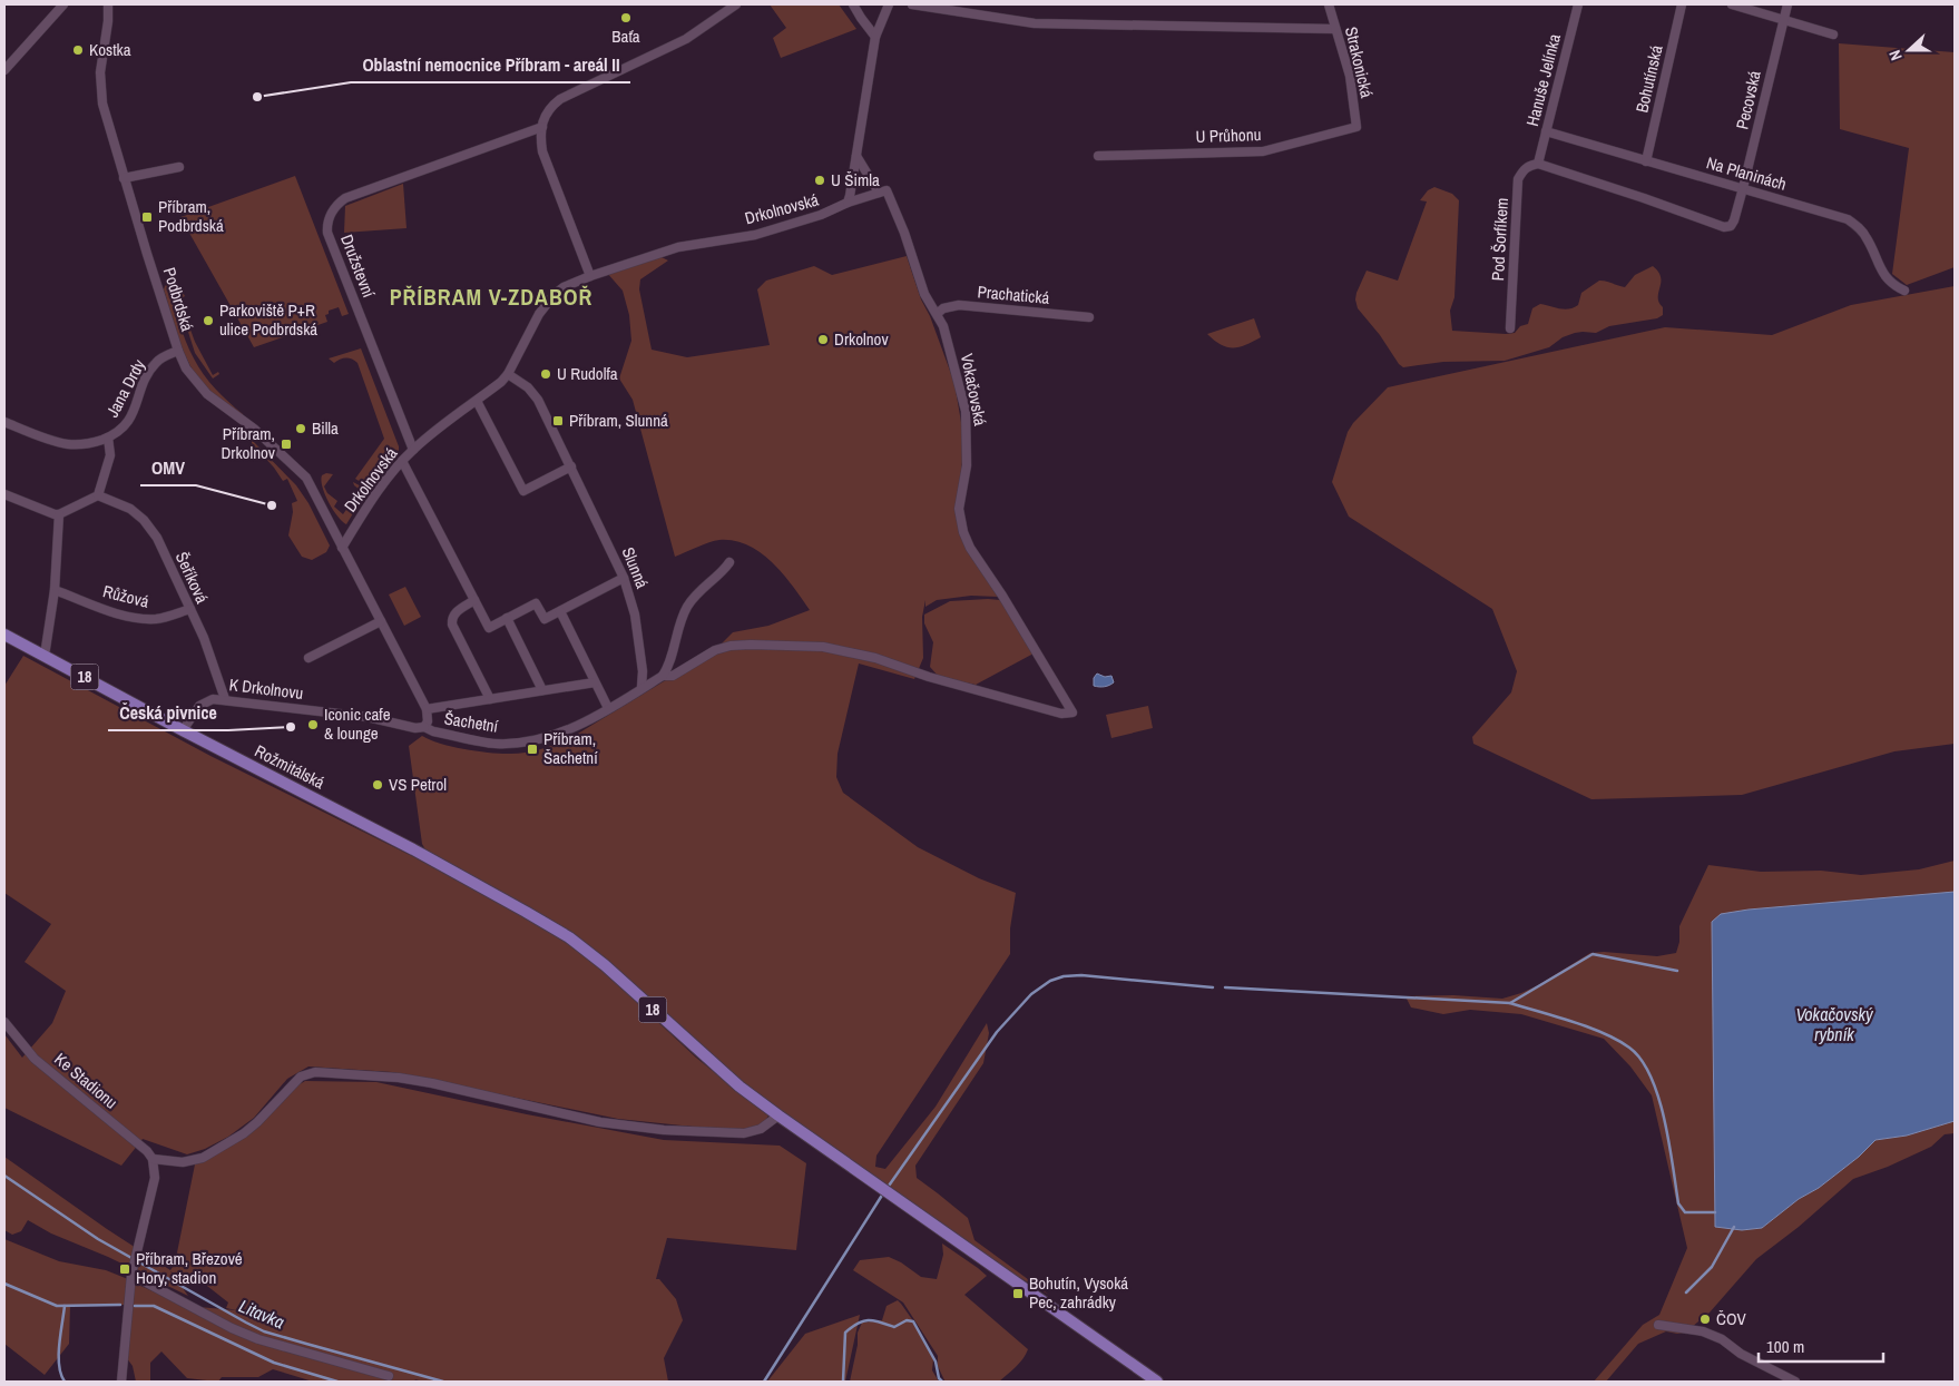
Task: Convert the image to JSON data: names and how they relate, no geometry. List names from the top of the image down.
{
  "streets": {
    "main road": ["18", "Rožmitálská"],
    "street": [
      "Strakonická",
      "Bohutínská",
      "Hanuše Jelínka",
      "Pecovská",
      "U Průhonu",
      "Na Planinách",
      "Drkolnovská",
      "Pod Šorfíkem",
      "Družstevní",
      "Prachatická",
      "Podbrdská",
      "Jana Drdy",
      "Vokačovská",
      "Slunná",
      "Šeříková",
      "Růžová",
      "K Drkolnovu",
      "Šachetní",
      "Ke Stadionu"
    ]
  },
  "crossings": [
    ["Strakonická", "U Průhonu"],
    ["Bohutínská", "Na Planinách"],
    ["Hanuše Jelínka", "Pecovská"],
    ["Hanuše Jelínka", "Na Planinách"],
    ["Hanuše Jelínka", "Pod Šorfíkem"],
    ["Pecovská", "Na Planinách"],
    ["Pecovská", "Pod Šorfíkem"],
    ["Drkolnovská", "Družstevní"],
    ["Drkolnovská", "Podbrdská"],
    ["Drkolnovská", "Slunná"],
    ["Prachatická", "Vokačovská"],
    ["Podbrdská", "Jana Drdy"],
    ["Vokačovská", "Šachetní"],
    ["Slunná", "Šachetní"],
    ["Šeříková", "Růžová"],
    ["Šeříková", "K Drkolnovu"],
    ["18", "Rožmitálská"],
    ["K Drkolnovu", "Šachetní"],
    ["K Drkolnovu", "Rožmitálská"]
  ],
  "districts": ["PŘÍBRAM V-ZDABOŘ"],
  "water": ["Vokačovský rybník", "Litavka"],
  "places": {
    "other": [
      "Baťa",
      "Kostka",
      "Oblastní nemocnice Příbram - areál II",
      "U Šimla",
      "Parkoviště P+R ulice Podbrdská",
      "Drkolnov",
      "U Rudolfa",
      "Billa",
      "OMV",
      "Iconic cafe & lounge",
      "Česká pivnice",
      "VS Petrol",
      "ČOV"
    ],
    "transit": [
      "Příbram, Podbrdská",
      "Příbram, Slunná",
      "Příbram, Drkolnov",
      "Příbram, Šachetní",
      "Příbram, Březové Hory, stadion",
      "Bohutín, Vysoká Pec, zahrádky"
    ]
  },
  "scale_bar": "100 m",
  "north": "left"
}
